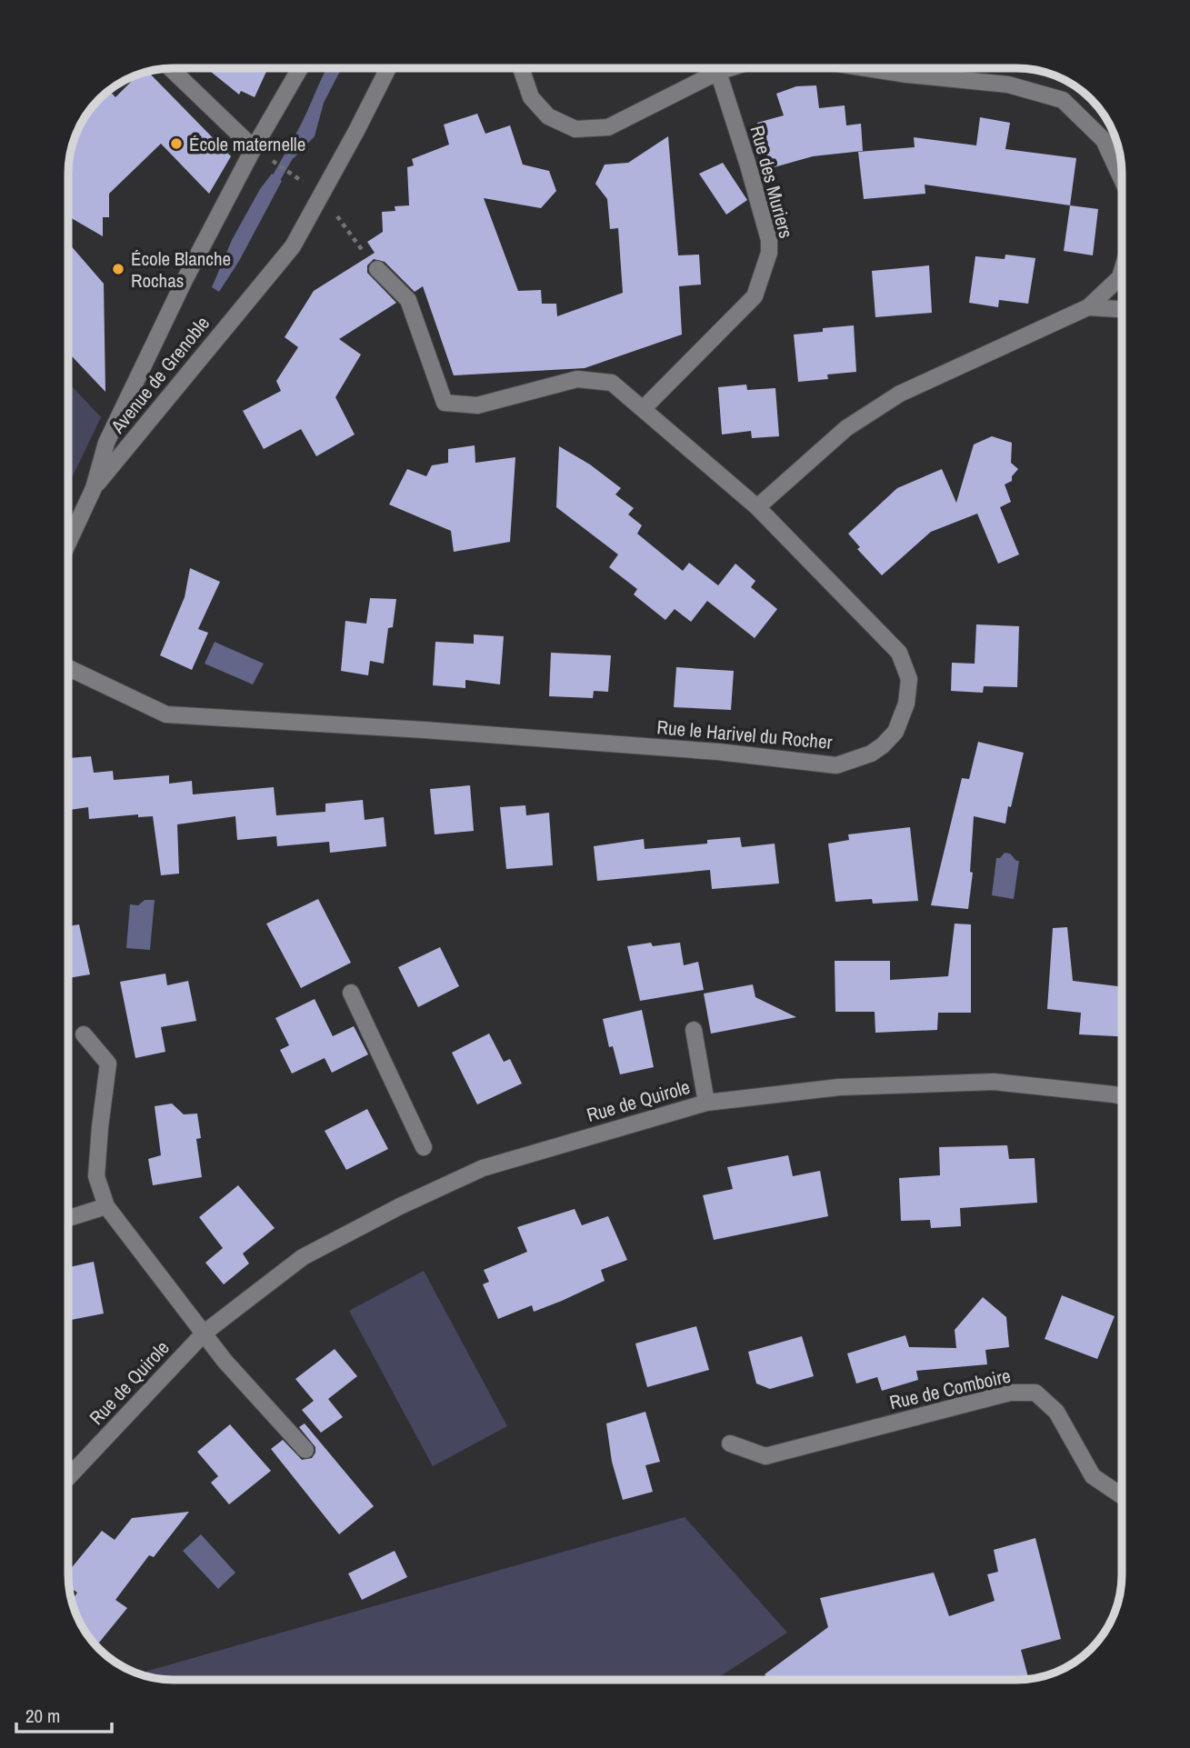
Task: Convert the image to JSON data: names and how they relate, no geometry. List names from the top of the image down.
{
  "streets": {
    "street": [
      "Rue des Muriers",
      "Avenue de Grenoble",
      "Rue le Harivel du Rocher",
      "Rue de Quirole",
      "Rue de Comboire"
    ]
  },
  "crossings": [
    ["Rue des Muriers", "Rue le Harivel du Rocher"]
  ],
  "places": ["École maternelle", "École Blanche Rochas"],
  "scale_bar": "20 m"
}
